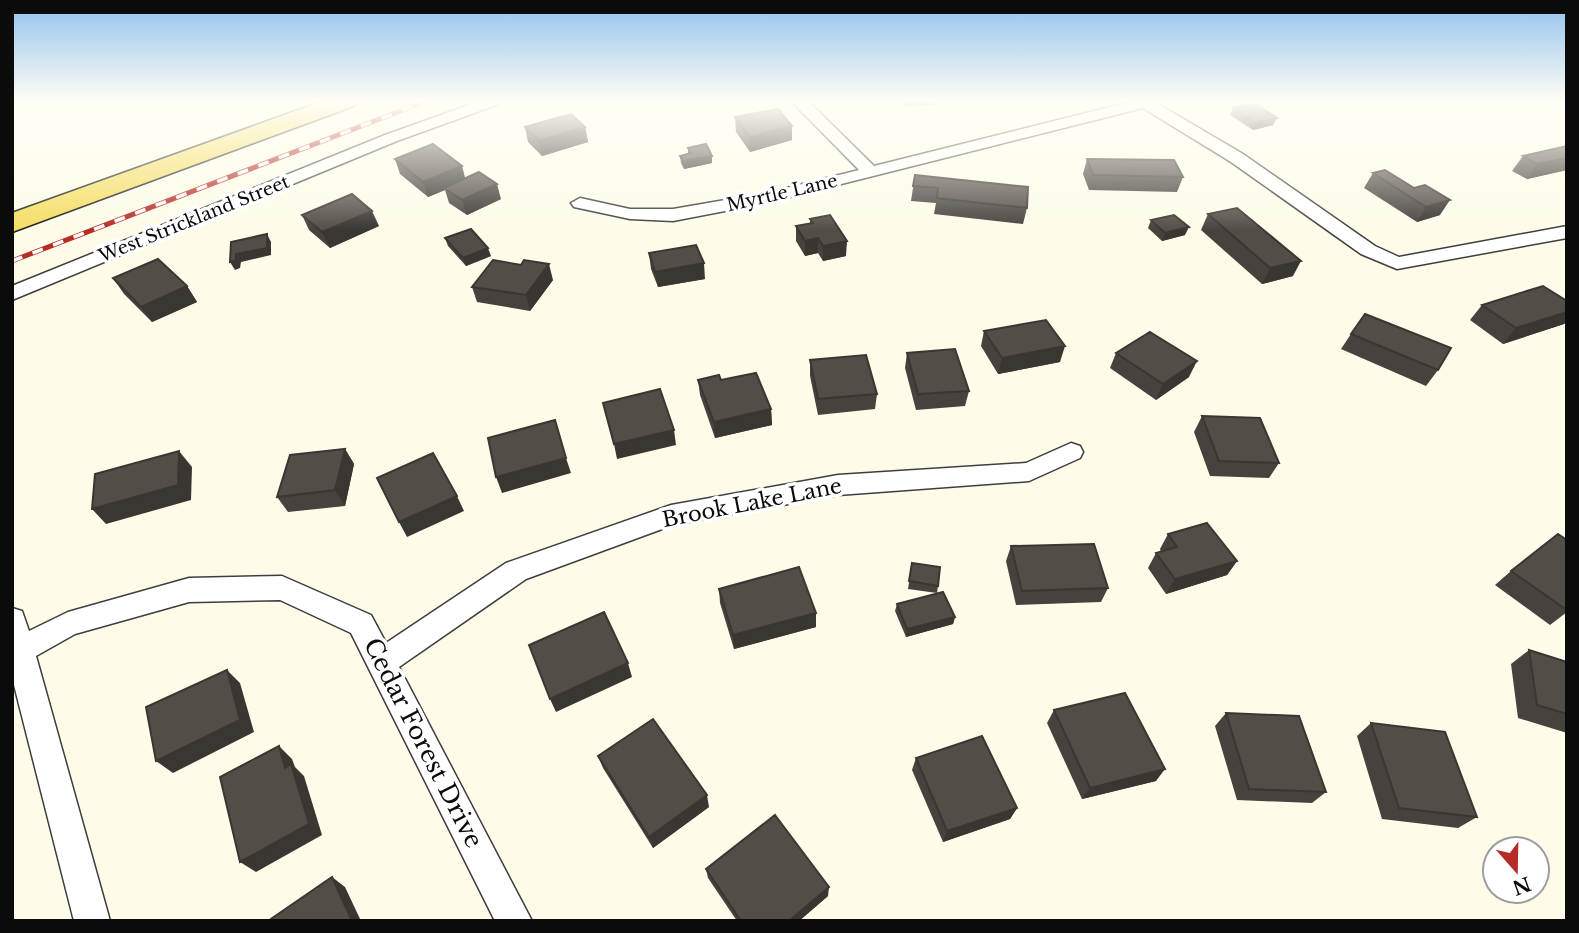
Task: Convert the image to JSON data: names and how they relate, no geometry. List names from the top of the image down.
{
  "streets": {
    "street": [
      "Myrtle Lane",
      "West Strickland Street",
      "Brook Lake Lane",
      "Cedar Forest Drive"
    ]
  },
  "crossings": [
    ["Brook Lake Lane", "Cedar Forest Drive"]
  ],
  "north": "bottom"
}
